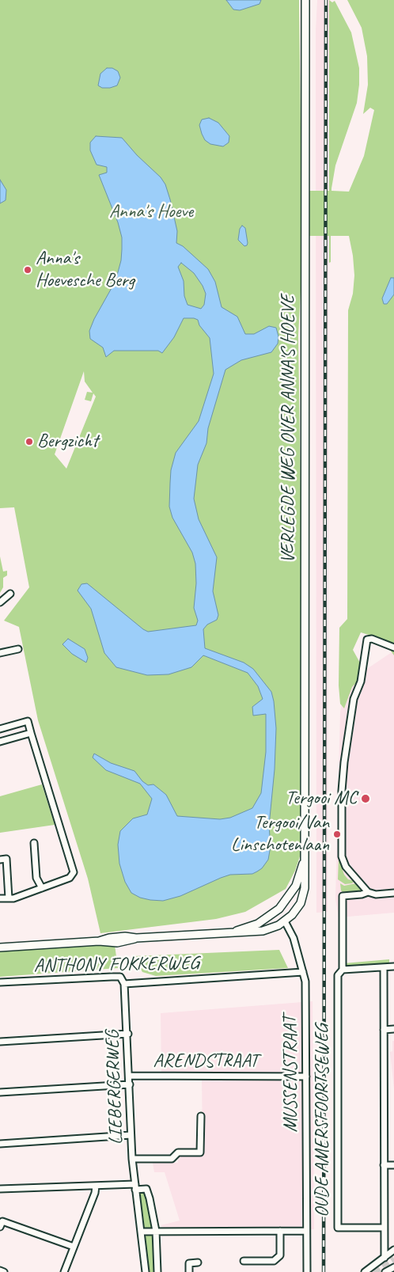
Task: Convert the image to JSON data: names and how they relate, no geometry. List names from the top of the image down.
{
  "streets": {
    "main road": ["VERLEGDE WEG OVER ANNA'S HOEVE"],
    "street": [
      "ANTHONY FOKKERWEG",
      "ARENDSTRAAT",
      "MUSSENSTRAAT",
      "LIEBERGERWEG",
      "OUDE AMERSFOORTSEWEG"
    ]
  },
  "crossings": [
    ["VERLEGDE WEG OVER ANNA'S HOEVE", "MUSSENSTRAAT"],
    ["ANTHONY FOKKERWEG", "MUSSENSTRAAT"],
    ["ANTHONY FOKKERWEG", "LIEBERGERWEG"],
    ["ARENDSTRAAT", "MUSSENSTRAAT"],
    ["ARENDSTRAAT", "LIEBERGERWEG"]
  ],
  "parks": ["Anna's Hoeve"],
  "places": [
    "Anna's Hoevesche Berg",
    "Bergzicht",
    "Tergooi MC",
    "Tergooi/Van Linschotenlaan"
  ]
}
